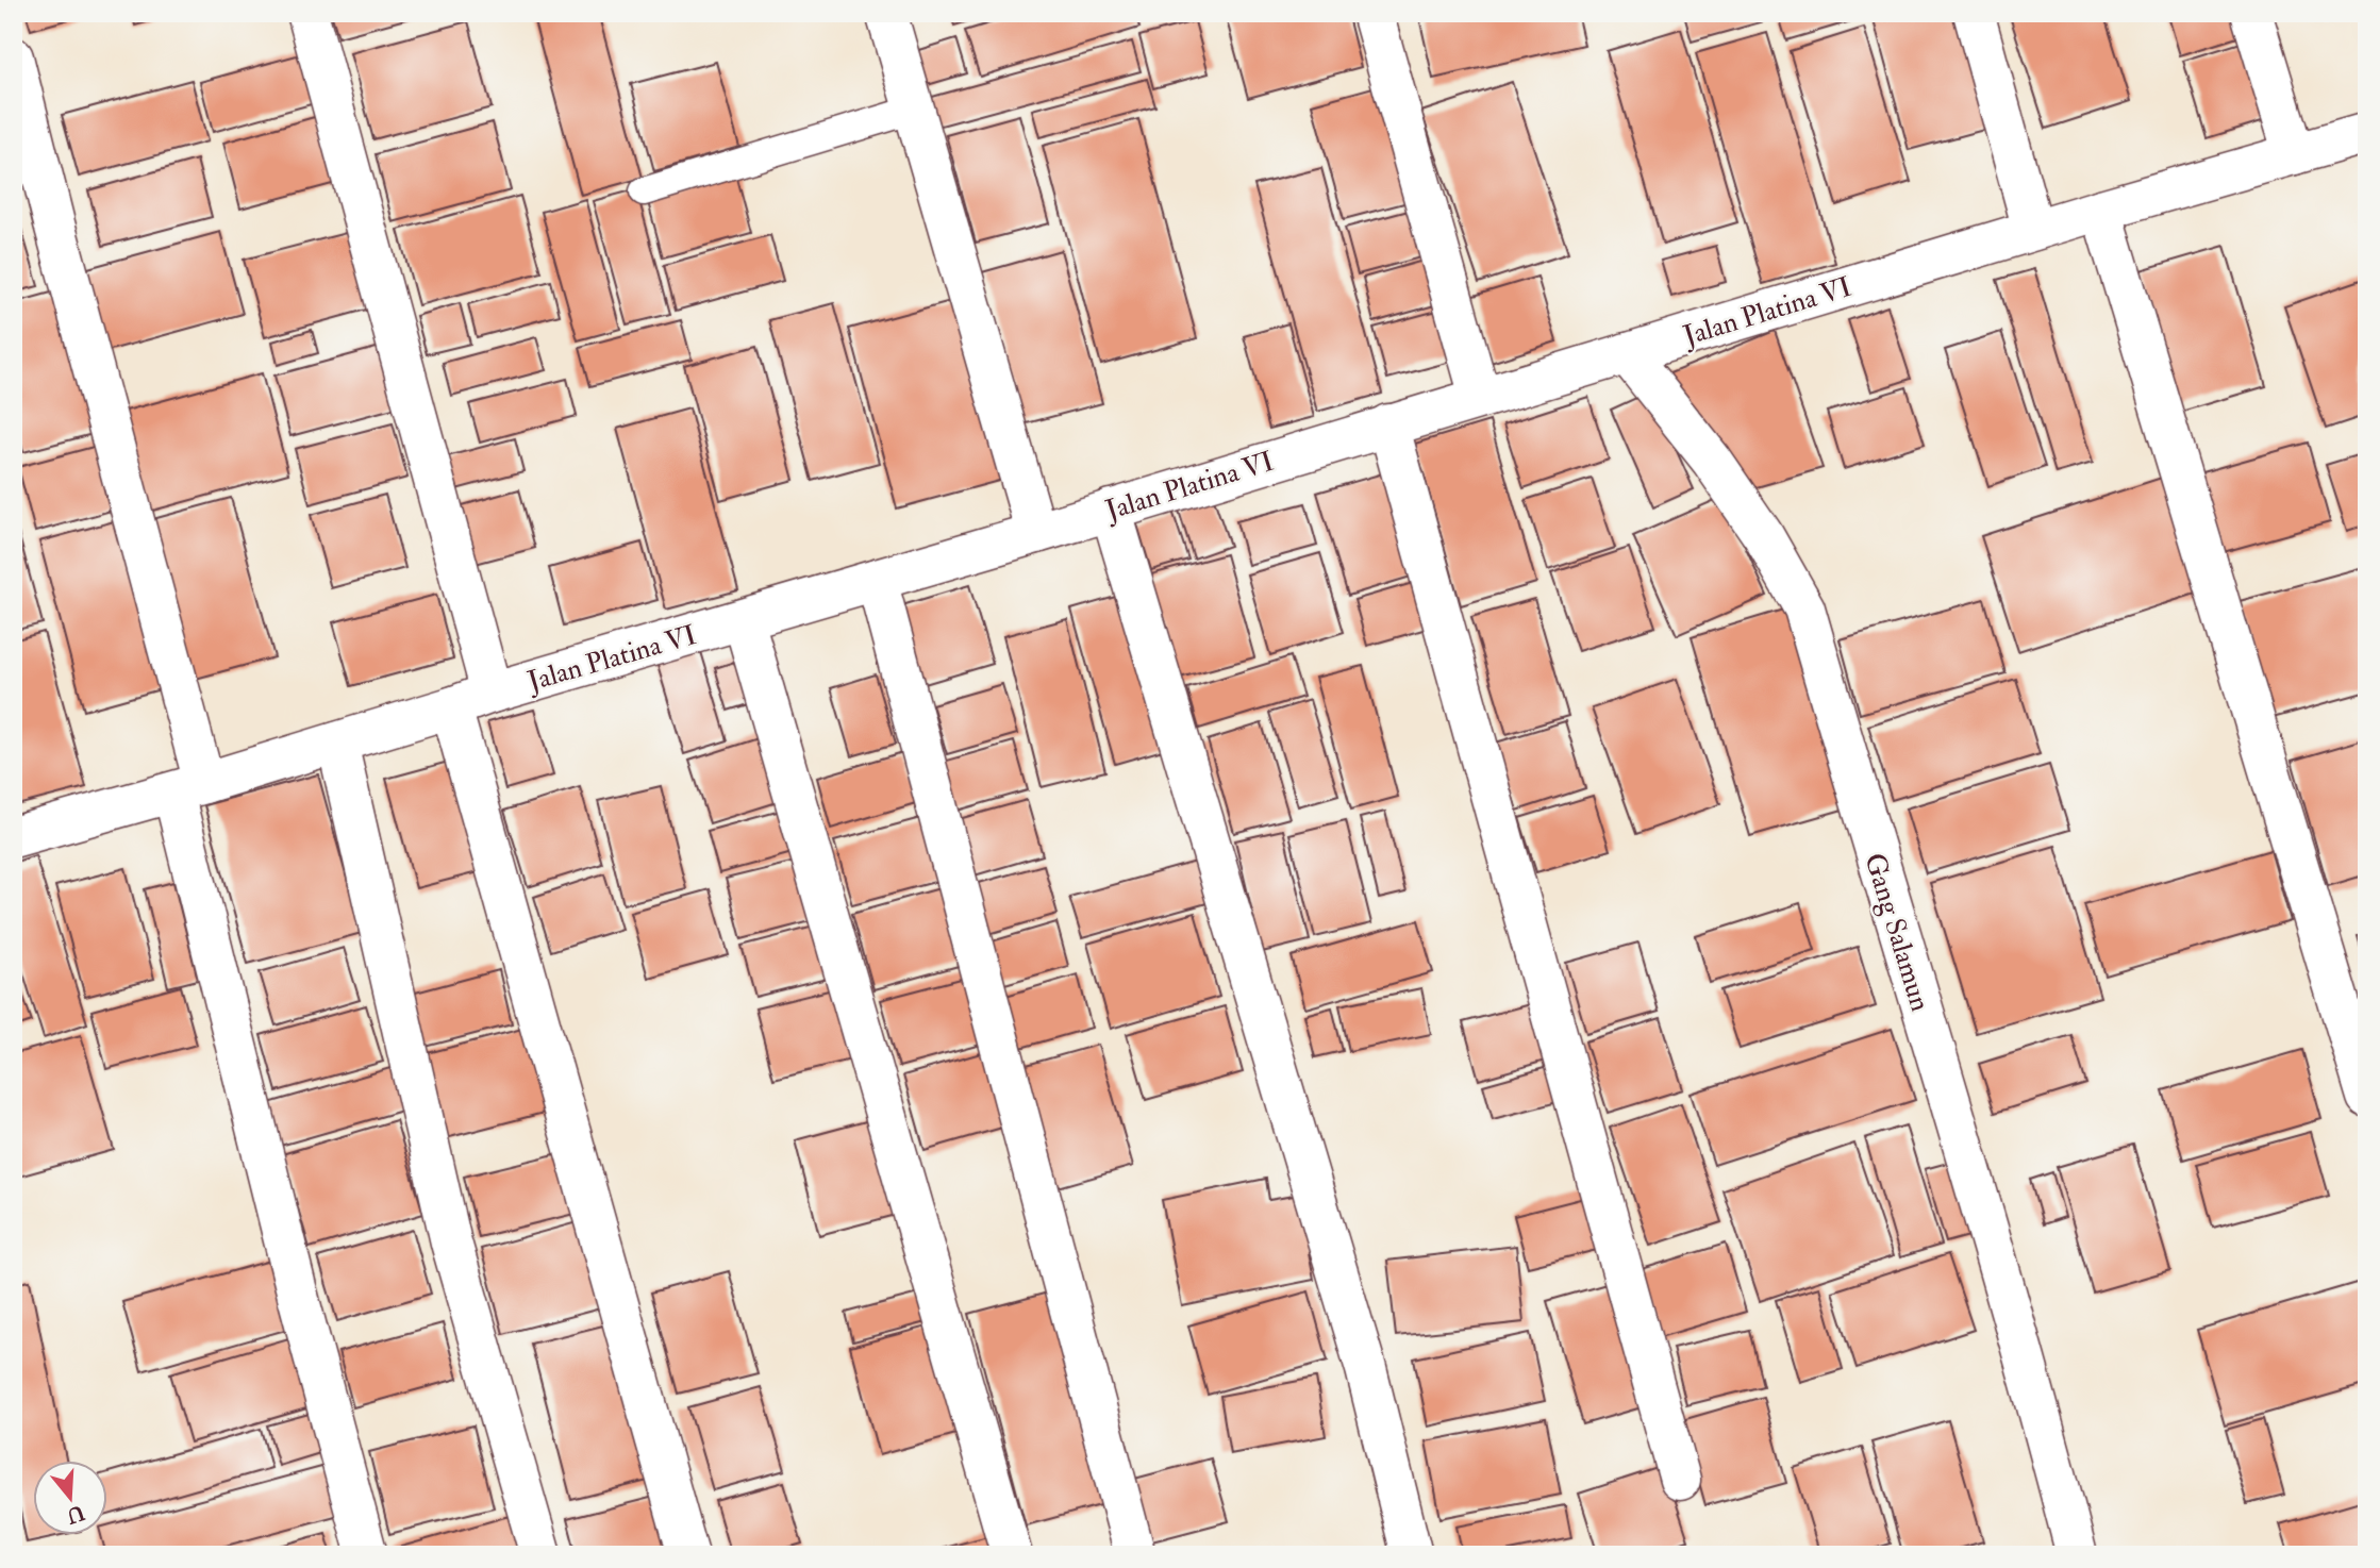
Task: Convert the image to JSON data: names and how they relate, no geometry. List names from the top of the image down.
{
  "streets": {
    "street": ["Jalan Platina VI", "Gang Salamun"]
  },
  "crossings": [
    ["Jalan Platina VI", "Gang Salamun"]
  ],
  "north": "bottom"
}
